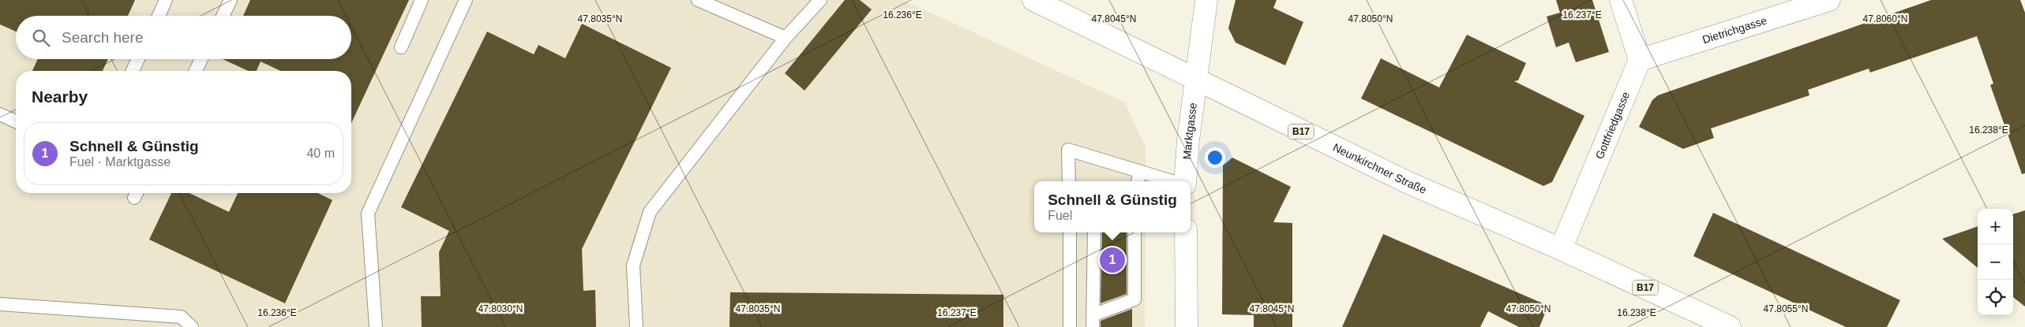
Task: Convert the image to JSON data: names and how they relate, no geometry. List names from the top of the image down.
{
  "streets": {
    "main road": [
      "Dietrichgasse",
      "Gottfriedgasse",
      "Marktgasse",
      "B17",
      "Neunkirchner Straße"
    ]
  },
  "crossings": [
    ["Dietrichgasse", "Gottfriedgasse"],
    ["Gottfriedgasse", "Neunkirchner Straße"],
    ["Marktgasse", "Neunkirchner Straße"]
  ],
  "page": {
    "search": "Search here",
    "heading": "Nearby",
    "list": [
      {
        "mark": "1",
        "name": "Schnell & Günstig",
        "note": "Fuel · Marktgasse",
        "value": "40 m"
      }
    ],
    "popup": ["Schnell & Günstig", "Fuel"],
    "map_buttons": ["+", "−"],
    "pins": "1"
  },
  "coordinates": [
    "16.236°E",
    "16.237°E",
    "47.8035°N",
    "47.8045°N",
    "47.8050°N",
    "47.8060°N",
    "16.238°E",
    "47.8030°N",
    "47.8055°N"
  ]
}
